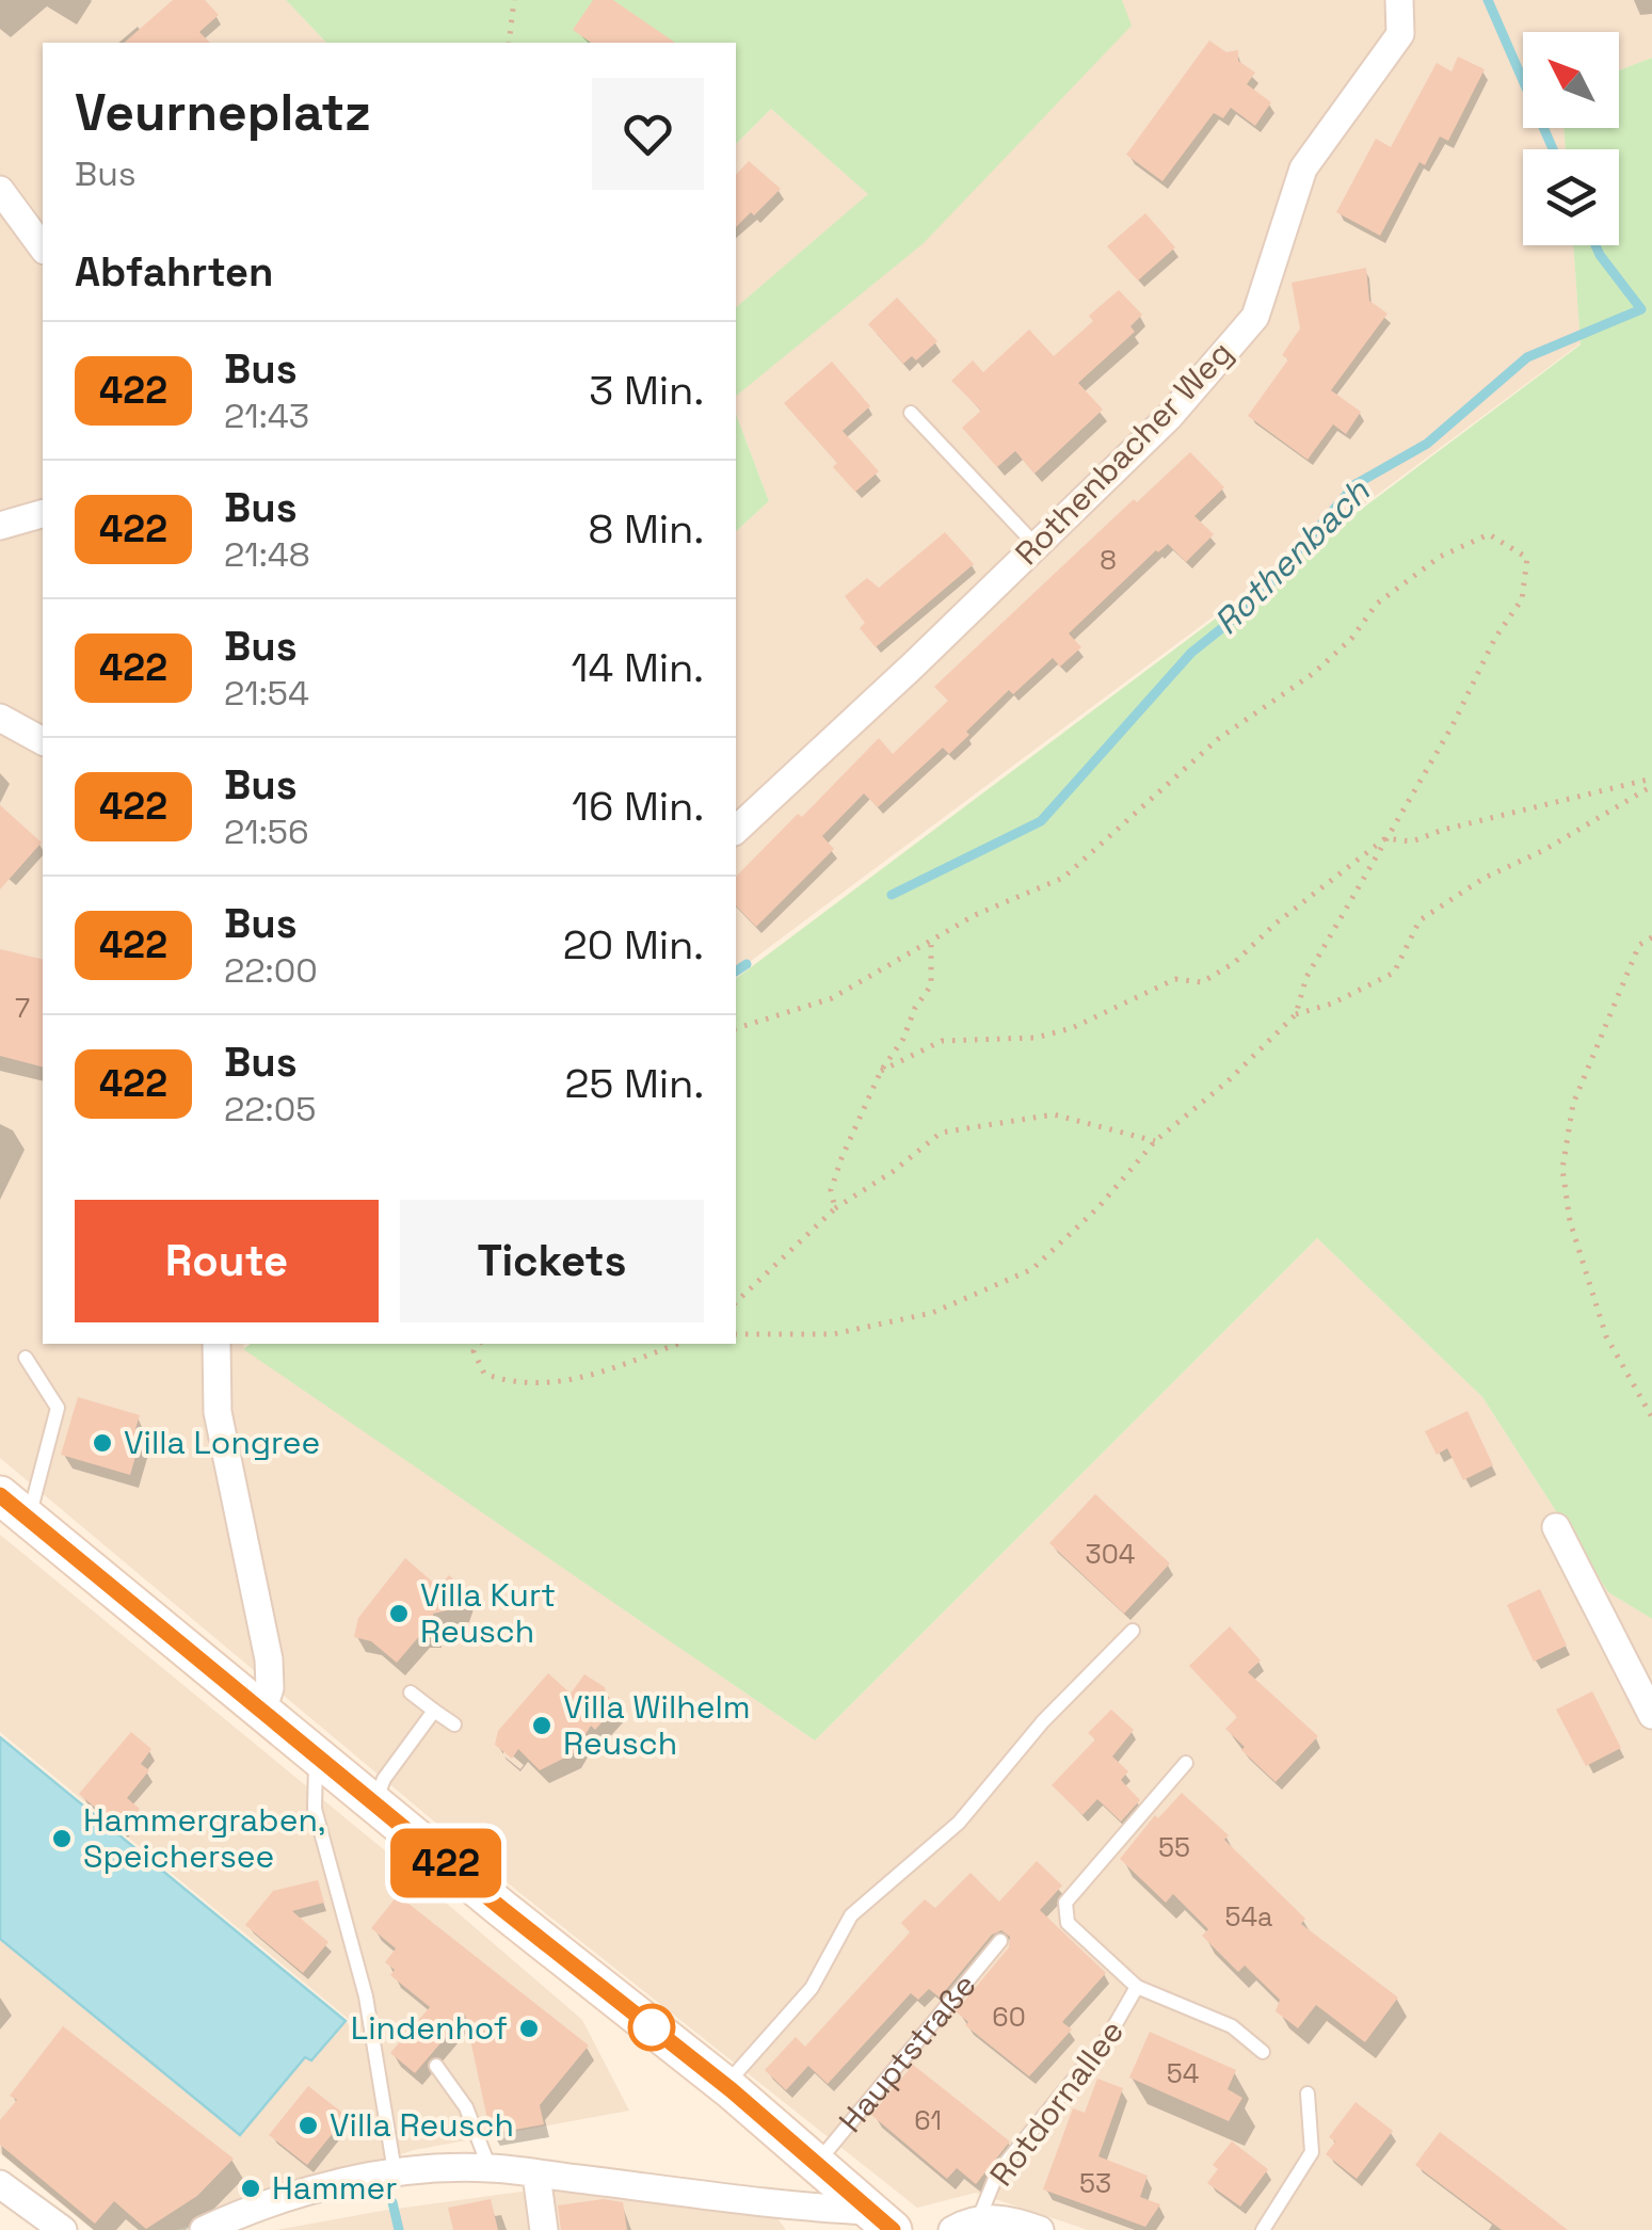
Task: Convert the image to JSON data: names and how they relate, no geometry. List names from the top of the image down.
{
  "streets": {
    "main road": ["Hauptstraße"],
    "street": ["Rothenbacher Weg", "Rotdornallee"]
  },
  "water": ["Rothenbach"],
  "places": [
    "Villa Longree",
    "Villa Kurt Reusch",
    "Villa Wilhelm Reusch",
    "Hammergraben, Speichersee",
    "Lindenhof",
    "Villa Reusch",
    "Hammer"
  ],
  "lines": ["bus line 422"],
  "house_numbers": [
    "8",
    "7",
    "304",
    "55",
    "54a",
    "60",
    "54",
    "61",
    "53"
  ],
  "north": "top left",
  "page": {
    "on_map": "422",
    "heading": [
      ["Veurneplatz", "Bus"],
      "Abfahrten"
    ],
    "list": [
      {
        "mark": "422",
        "name": "Bus",
        "note": "21:43",
        "value": "3 Min."
      },
      {
        "mark": "422",
        "name": "Bus",
        "note": "21:48",
        "value": "8 Min."
      },
      {
        "mark": "422",
        "name": "Bus",
        "note": "21:54",
        "value": "14 Min."
      },
      {
        "mark": "422",
        "name": "Bus",
        "note": "21:56",
        "value": "16 Min."
      },
      {
        "mark": "422",
        "name": "Bus",
        "note": "22:00",
        "value": "20 Min."
      },
      {
        "mark": "422",
        "name": "Bus",
        "note": "22:05",
        "value": "25 Min."
      }
    ],
    "buttons": ["Route", "Tickets"]
  }
}
